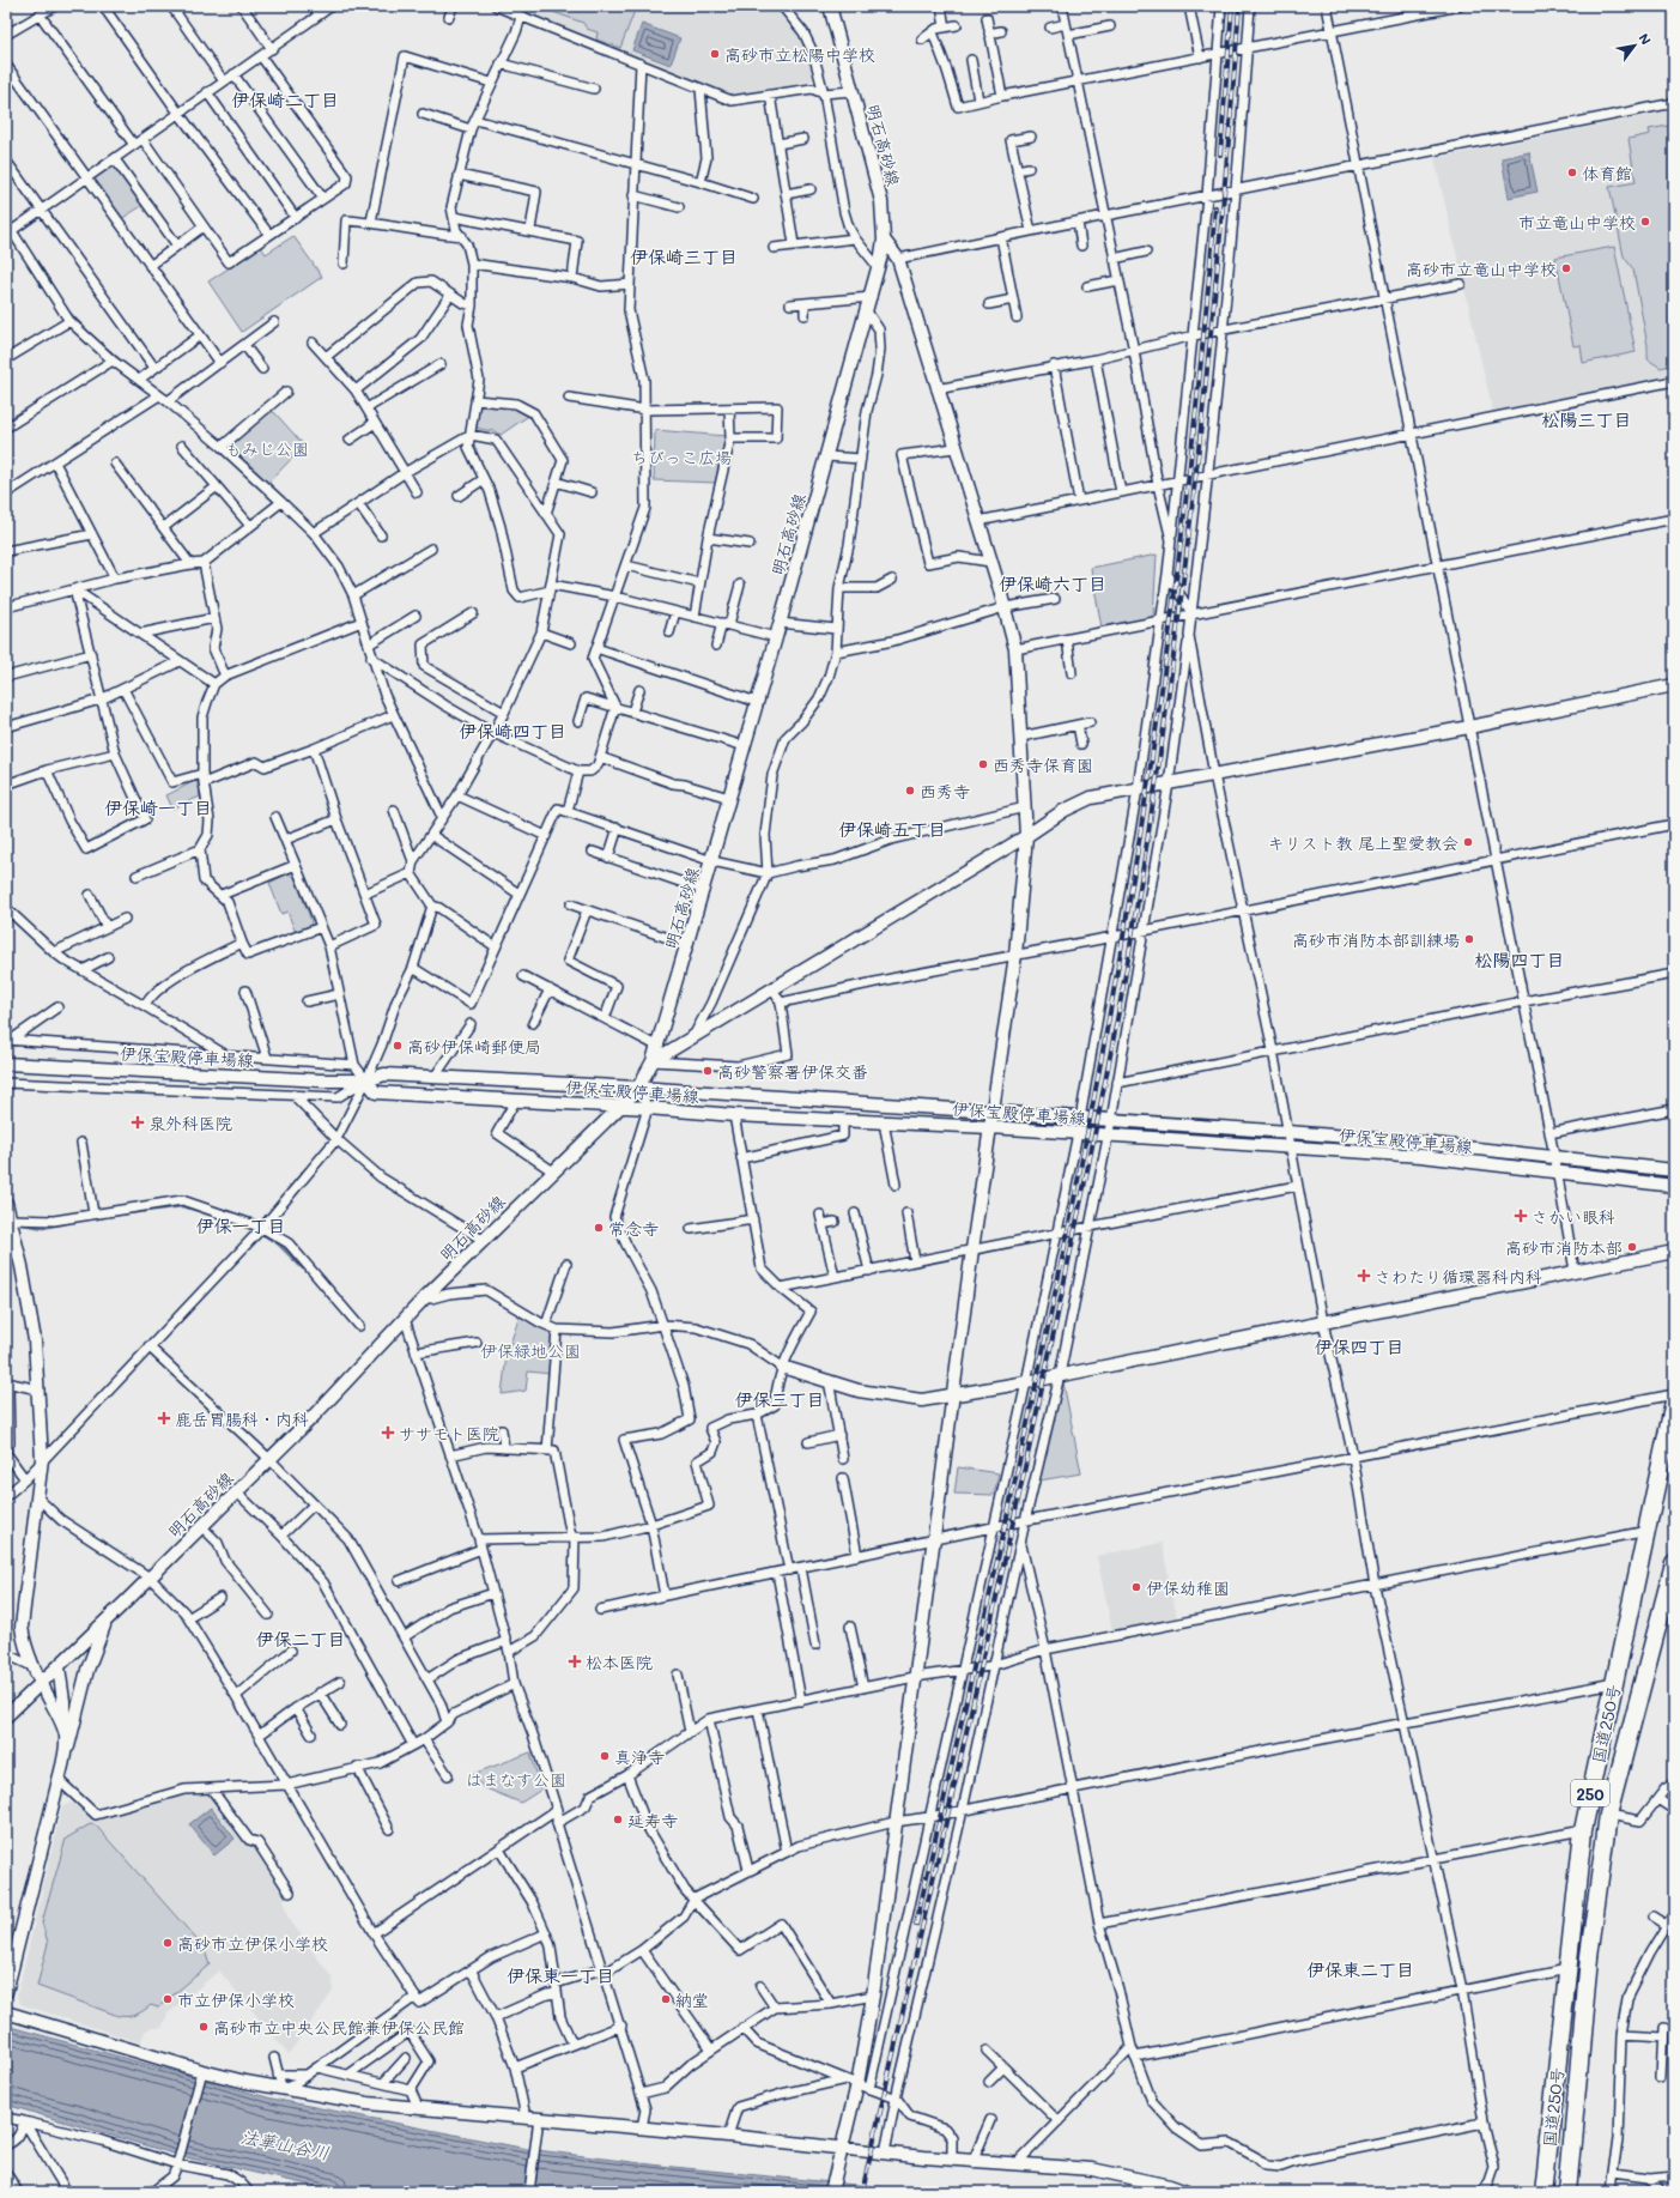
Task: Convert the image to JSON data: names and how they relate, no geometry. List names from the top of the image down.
{
  "streets": {
    "highway": ["国道250号", "250"],
    "street": ["明石高砂線", "伊保宝殿停車場線"]
  },
  "crossings": [
    ["明石高砂線", "伊保宝殿停車場線"]
  ],
  "districts": [
    "伊保崎二丁目",
    "伊保崎三丁目",
    "松陽三丁目",
    "伊保崎六丁目",
    "伊保崎四丁目",
    "伊保崎一丁目",
    "伊保崎五丁目",
    "松陽四丁目",
    "伊保一丁目",
    "伊保四丁目",
    "伊保三丁目",
    "伊保二丁目",
    "伊保東二丁目",
    "伊保東一丁目"
  ],
  "water": ["法華山谷川"],
  "parks": [
    "もみじ公園",
    "ちびっこ広場",
    "伊保緑地公園",
    "はまなす公園"
  ],
  "places": {
    "other": [
      "高砂市立松陽中学校",
      "体育館",
      "市立竜山中学校",
      "高砂市立竜山中学校",
      "西秀寺保育園",
      "西秀寺",
      "キリスト教 尾上聖愛教会",
      "高砂市消防本部訓練場",
      "高砂伊保崎郵便局",
      "高砂警察署伊保交番",
      "常念寺",
      "高砂市消防本部",
      "伊保幼稚園",
      "真浄寺",
      "延寿寺",
      "高砂市立伊保小学校",
      "市立伊保小学校",
      "納堂",
      "高砂市立中央公民館兼伊保公民館"
    ],
    "health": [
      "泉外科医院",
      "さかい眼科",
      "さわたり循環器科内科",
      "鹿岳胃腸科・内科",
      "ササモト医院",
      "松本医院"
    ]
  },
  "north": "top right"
}
